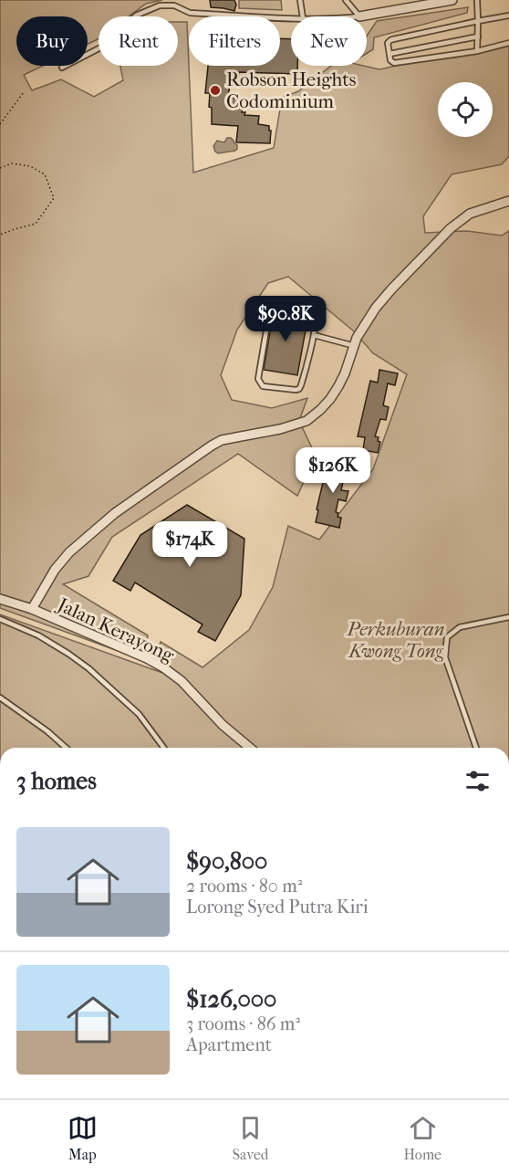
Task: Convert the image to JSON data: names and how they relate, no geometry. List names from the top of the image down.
{
  "streets": {
    "street": ["Jalan Kerayong"]
  },
  "parks": ["Perkuburan Kwong Tong"],
  "places": ["Robson Heights Codominium"],
  "page": {
    "chip": [
      "Buy",
      "Rent",
      "Filters",
      "New"
    ],
    "price": ["$90.8K", "$126K", "$174K"],
    "heading": "3 homes",
    "list": [
      {
        "name": "$90,800",
        "note": "2 rooms · 80 m² · Lorong Syed Putra Kiri"
      },
      {
        "name": "$126,000",
        "note": "3 rooms · 86 m² · Apartment"
      }
    ],
    "tabs": ["Map", "Saved", "Home"]
  }
}
